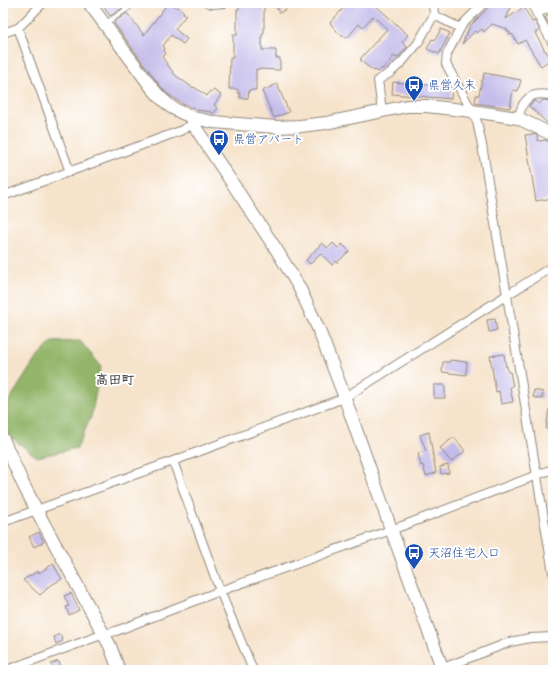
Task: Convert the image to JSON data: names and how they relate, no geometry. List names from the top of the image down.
{
  "districts": ["高田町"],
  "places": {
    "bus stop": ["県営久末", "県営アパート", "天沼住宅入口"]
  }
}
